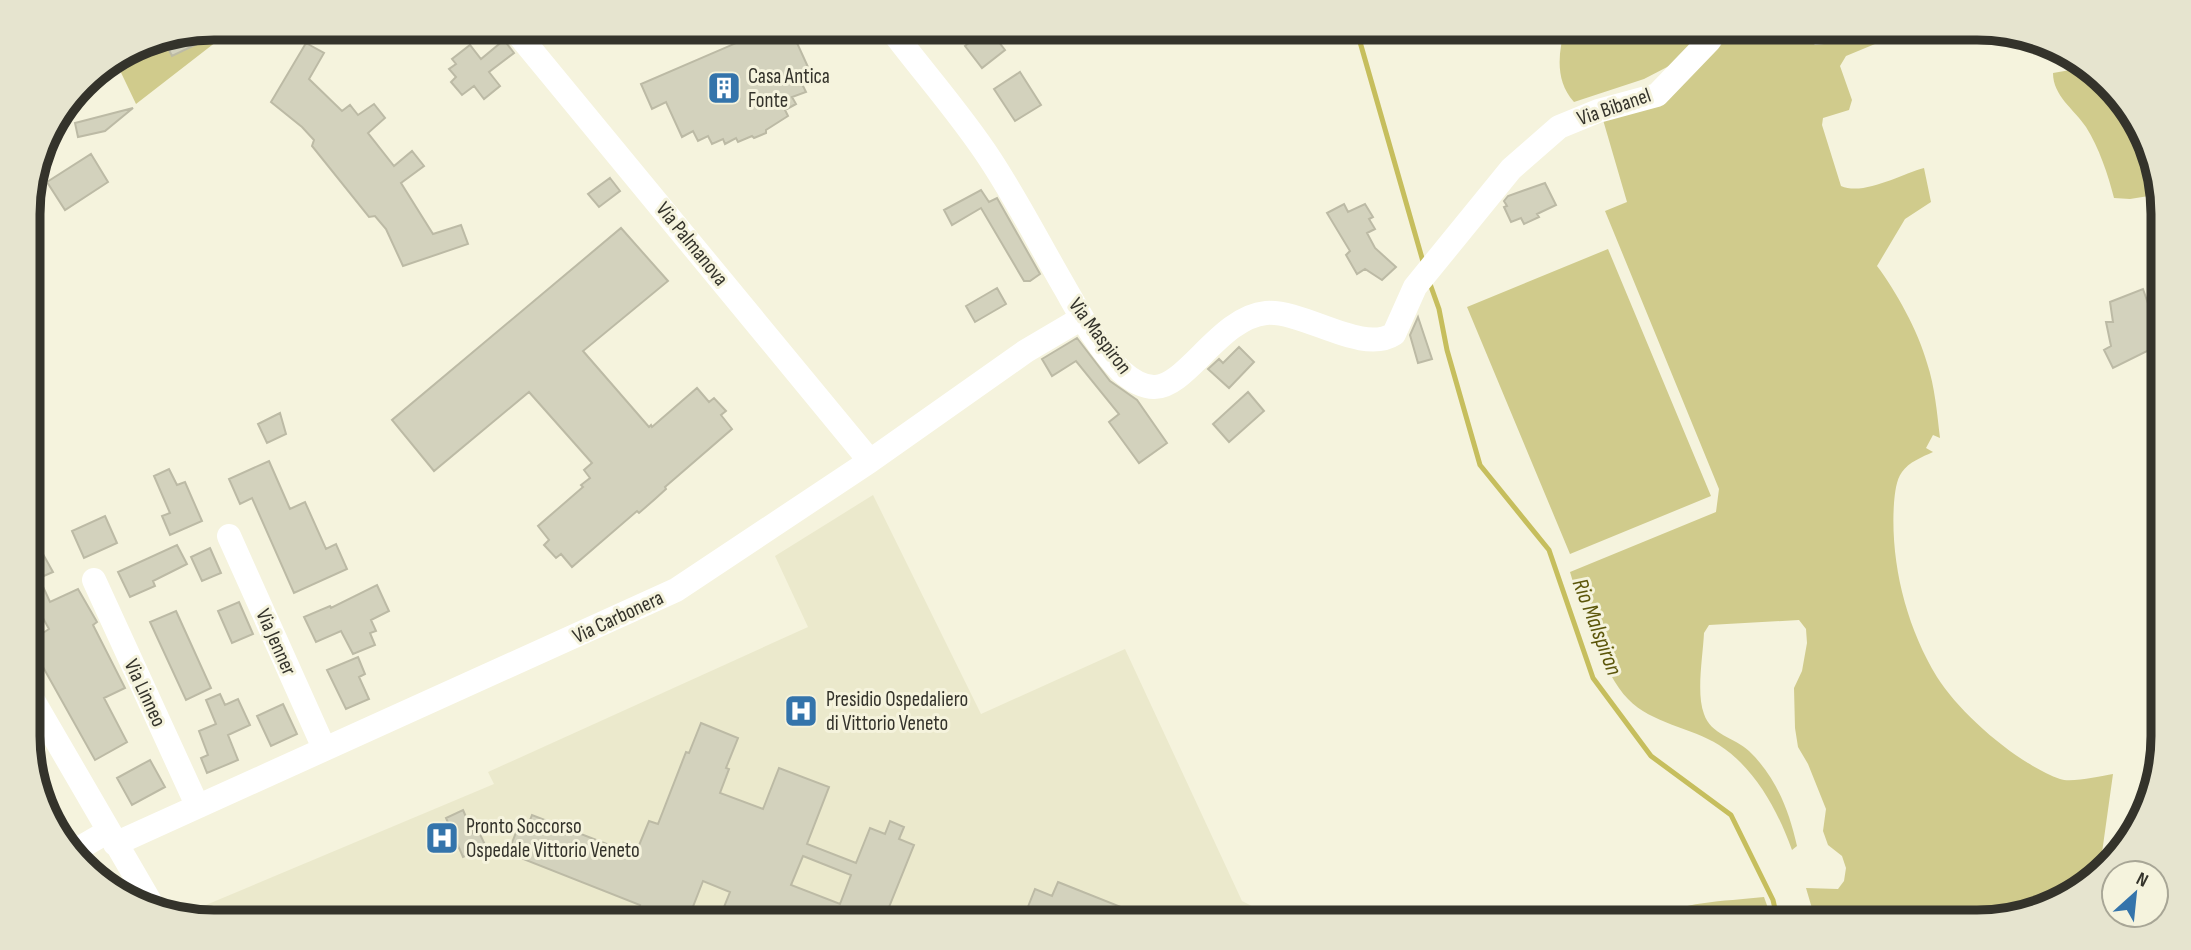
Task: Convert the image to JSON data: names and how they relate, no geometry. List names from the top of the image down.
{
  "streets": {
    "street": [
      "Via Bibanel",
      "Via Palmanova",
      "Via Maspiron",
      "Via Carbonera",
      "Via Jenner",
      "Via Linneo"
    ]
  },
  "crossings": [
    ["Via Bibanel", "Via Maspiron"],
    ["Via Palmanova", "Via Carbonera"],
    ["Via Maspiron", "Via Carbonera"],
    ["Via Carbonera", "Via Jenner"],
    ["Via Carbonera", "Via Linneo"]
  ],
  "water": ["Rio Malspiron"],
  "places": {
    "building": ["Casa Antica Fonte"],
    "hospital": ["Presidio Ospedaliero di Vittorio Veneto", "Pronto Soccorso Ospedale Vittorio Veneto"]
  },
  "north": "top right"
}
